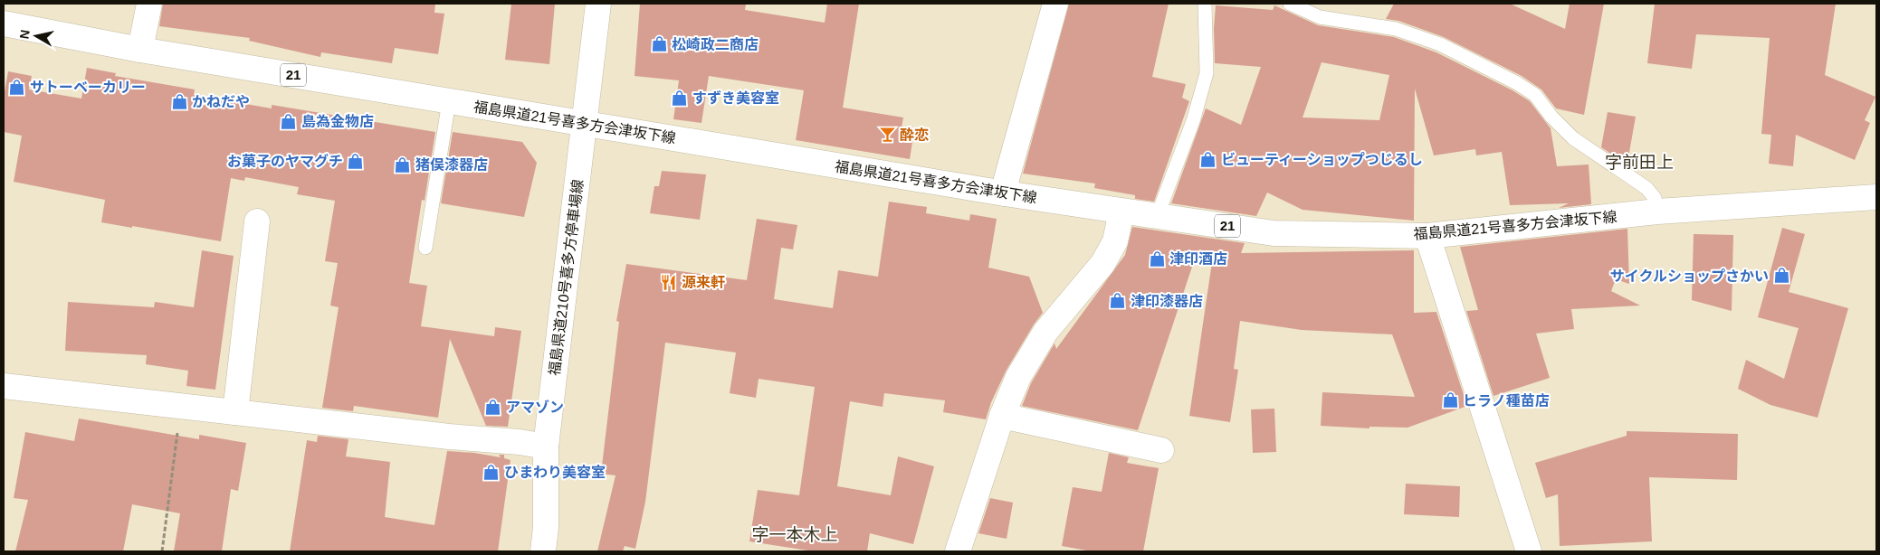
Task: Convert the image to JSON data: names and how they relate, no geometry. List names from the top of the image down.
{
  "streets": {
    "main road": ["21", "福島県道21号喜多方会津坂下線", "福島県道210号喜多方停車場線"]
  },
  "crossings": [
    ["福島県道21号喜多方会津坂下線", "福島県道210号喜多方停車場線"]
  ],
  "districts": ["字前田上", "字一本木上"],
  "places": {
    "shop": [
      "松崎政二商店",
      "サトーベーカリー",
      "すずき美容室",
      "かねだや",
      "島為金物店",
      "ビューティーショップつじるし",
      "お菓子のヤマグチ",
      "猪俣漆器店",
      "津印酒店",
      "サイクルショップさかい",
      "津印漆器店",
      "ヒラノ種苗店",
      "アマゾン",
      "ひまわり美容室"
    ],
    "bar": ["酔恋"],
    "restaurant": ["源来軒"]
  },
  "north": "left"
}
